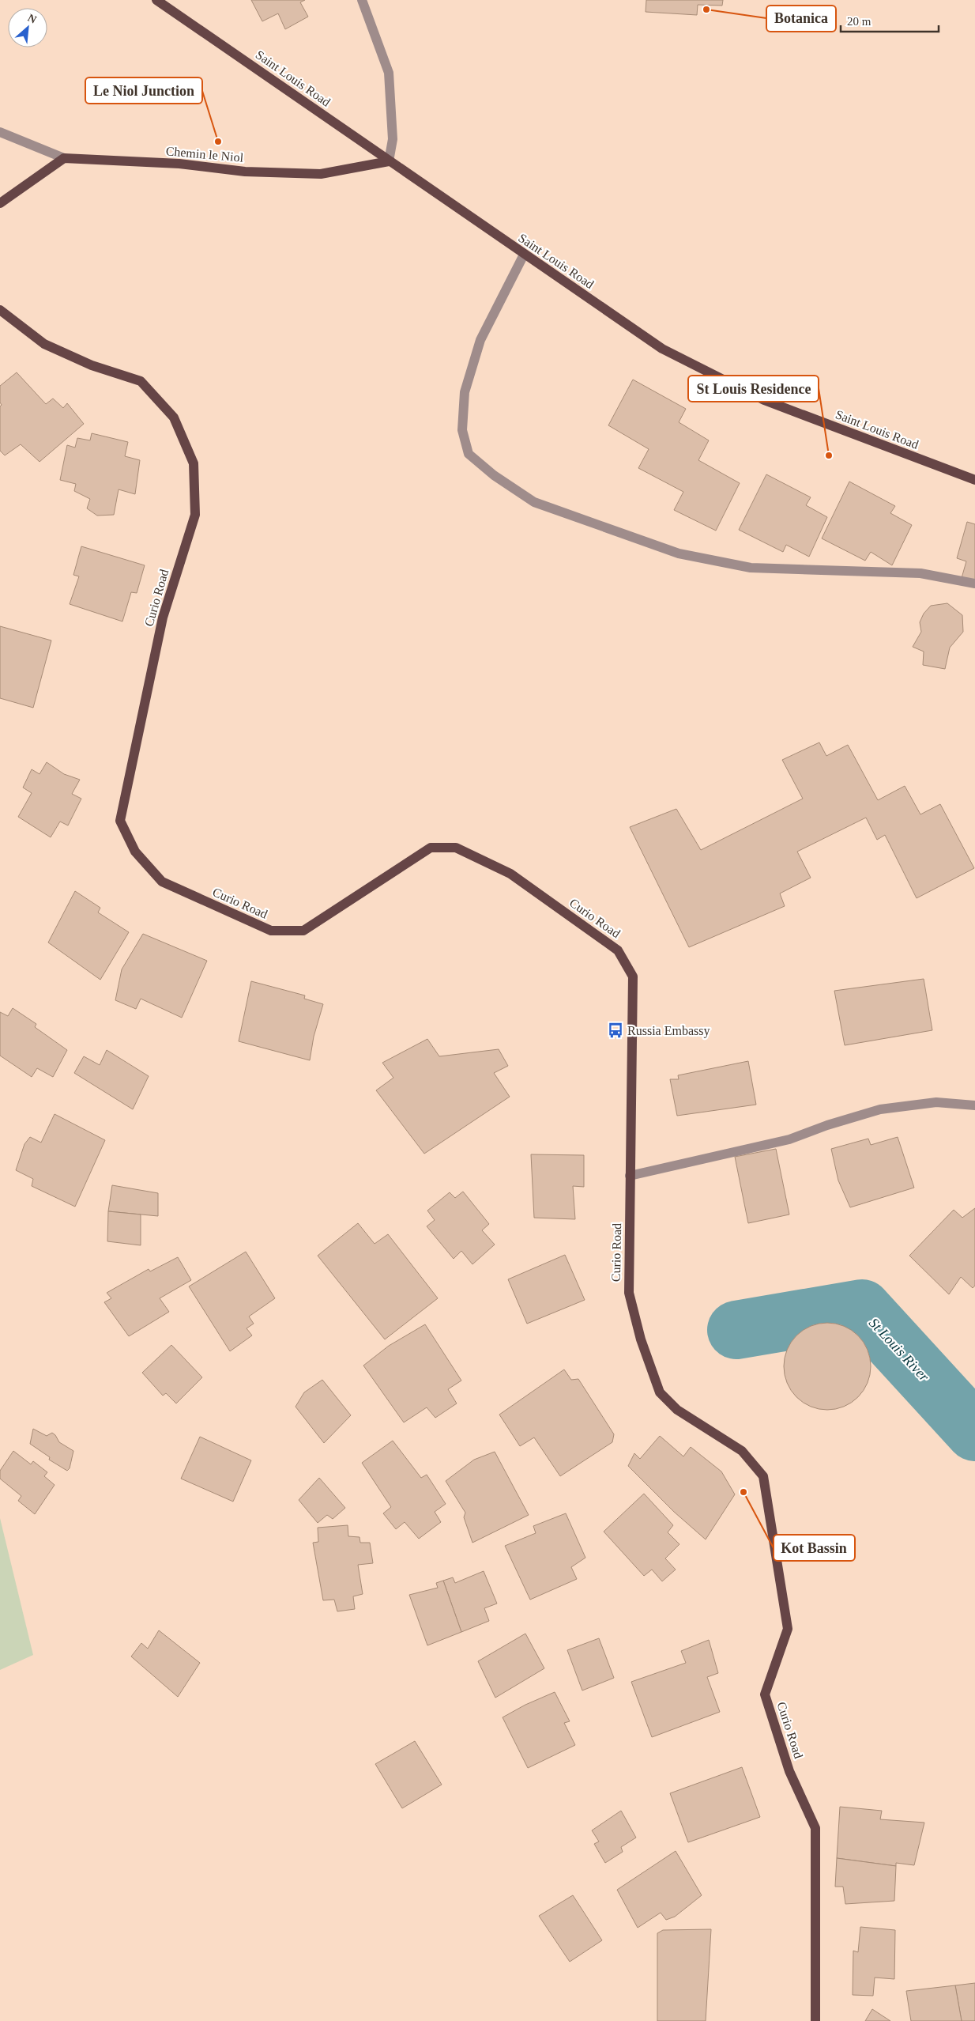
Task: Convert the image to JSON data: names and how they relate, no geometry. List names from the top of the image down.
{
  "streets": {
    "main road": ["Saint Louis Road", "Chemin le Niol", "Curio Road"]
  },
  "crossings": [
    ["Saint Louis Road", "Chemin le Niol"]
  ],
  "water": ["St Louis River"],
  "places": {
    "other": [
      "Botanica",
      "Le Niol Junction",
      "St Louis Residence",
      "Kot Bassin"
    ],
    "bus stop": ["Russia Embassy"]
  },
  "scale_bar": "20 m",
  "north": "top right"
}
